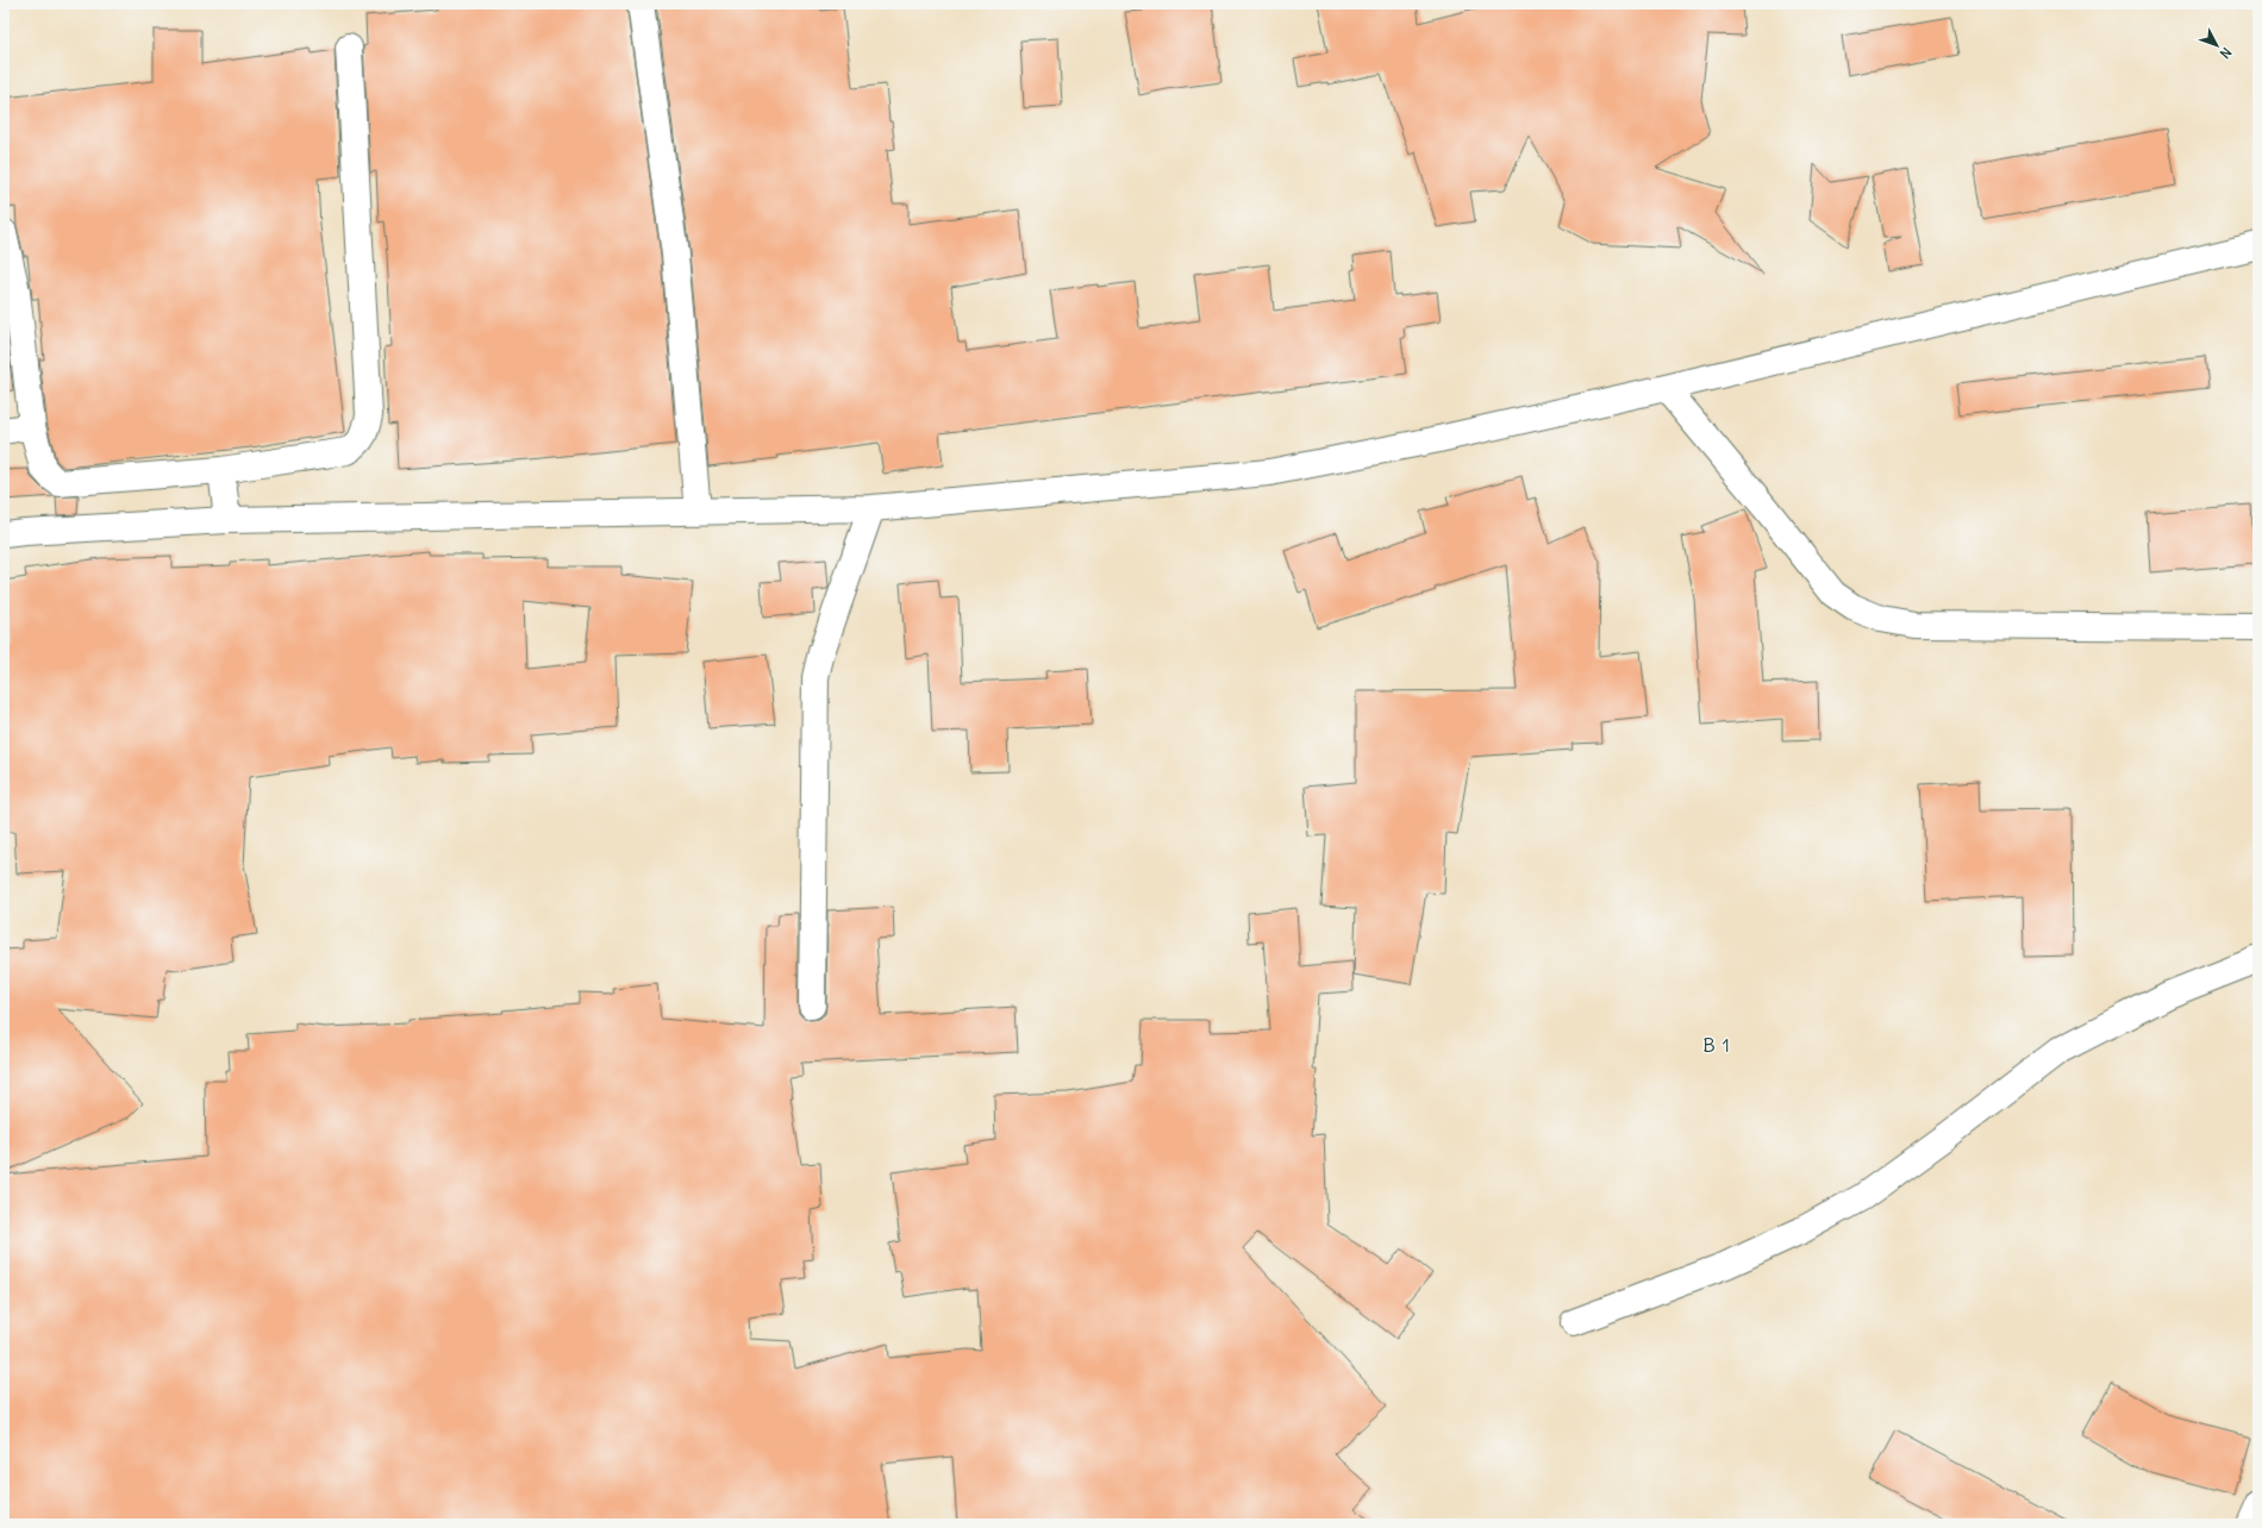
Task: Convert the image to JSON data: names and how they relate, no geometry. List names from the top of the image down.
{
  "districts": ["B 1"],
  "north": "bottom right"
}
